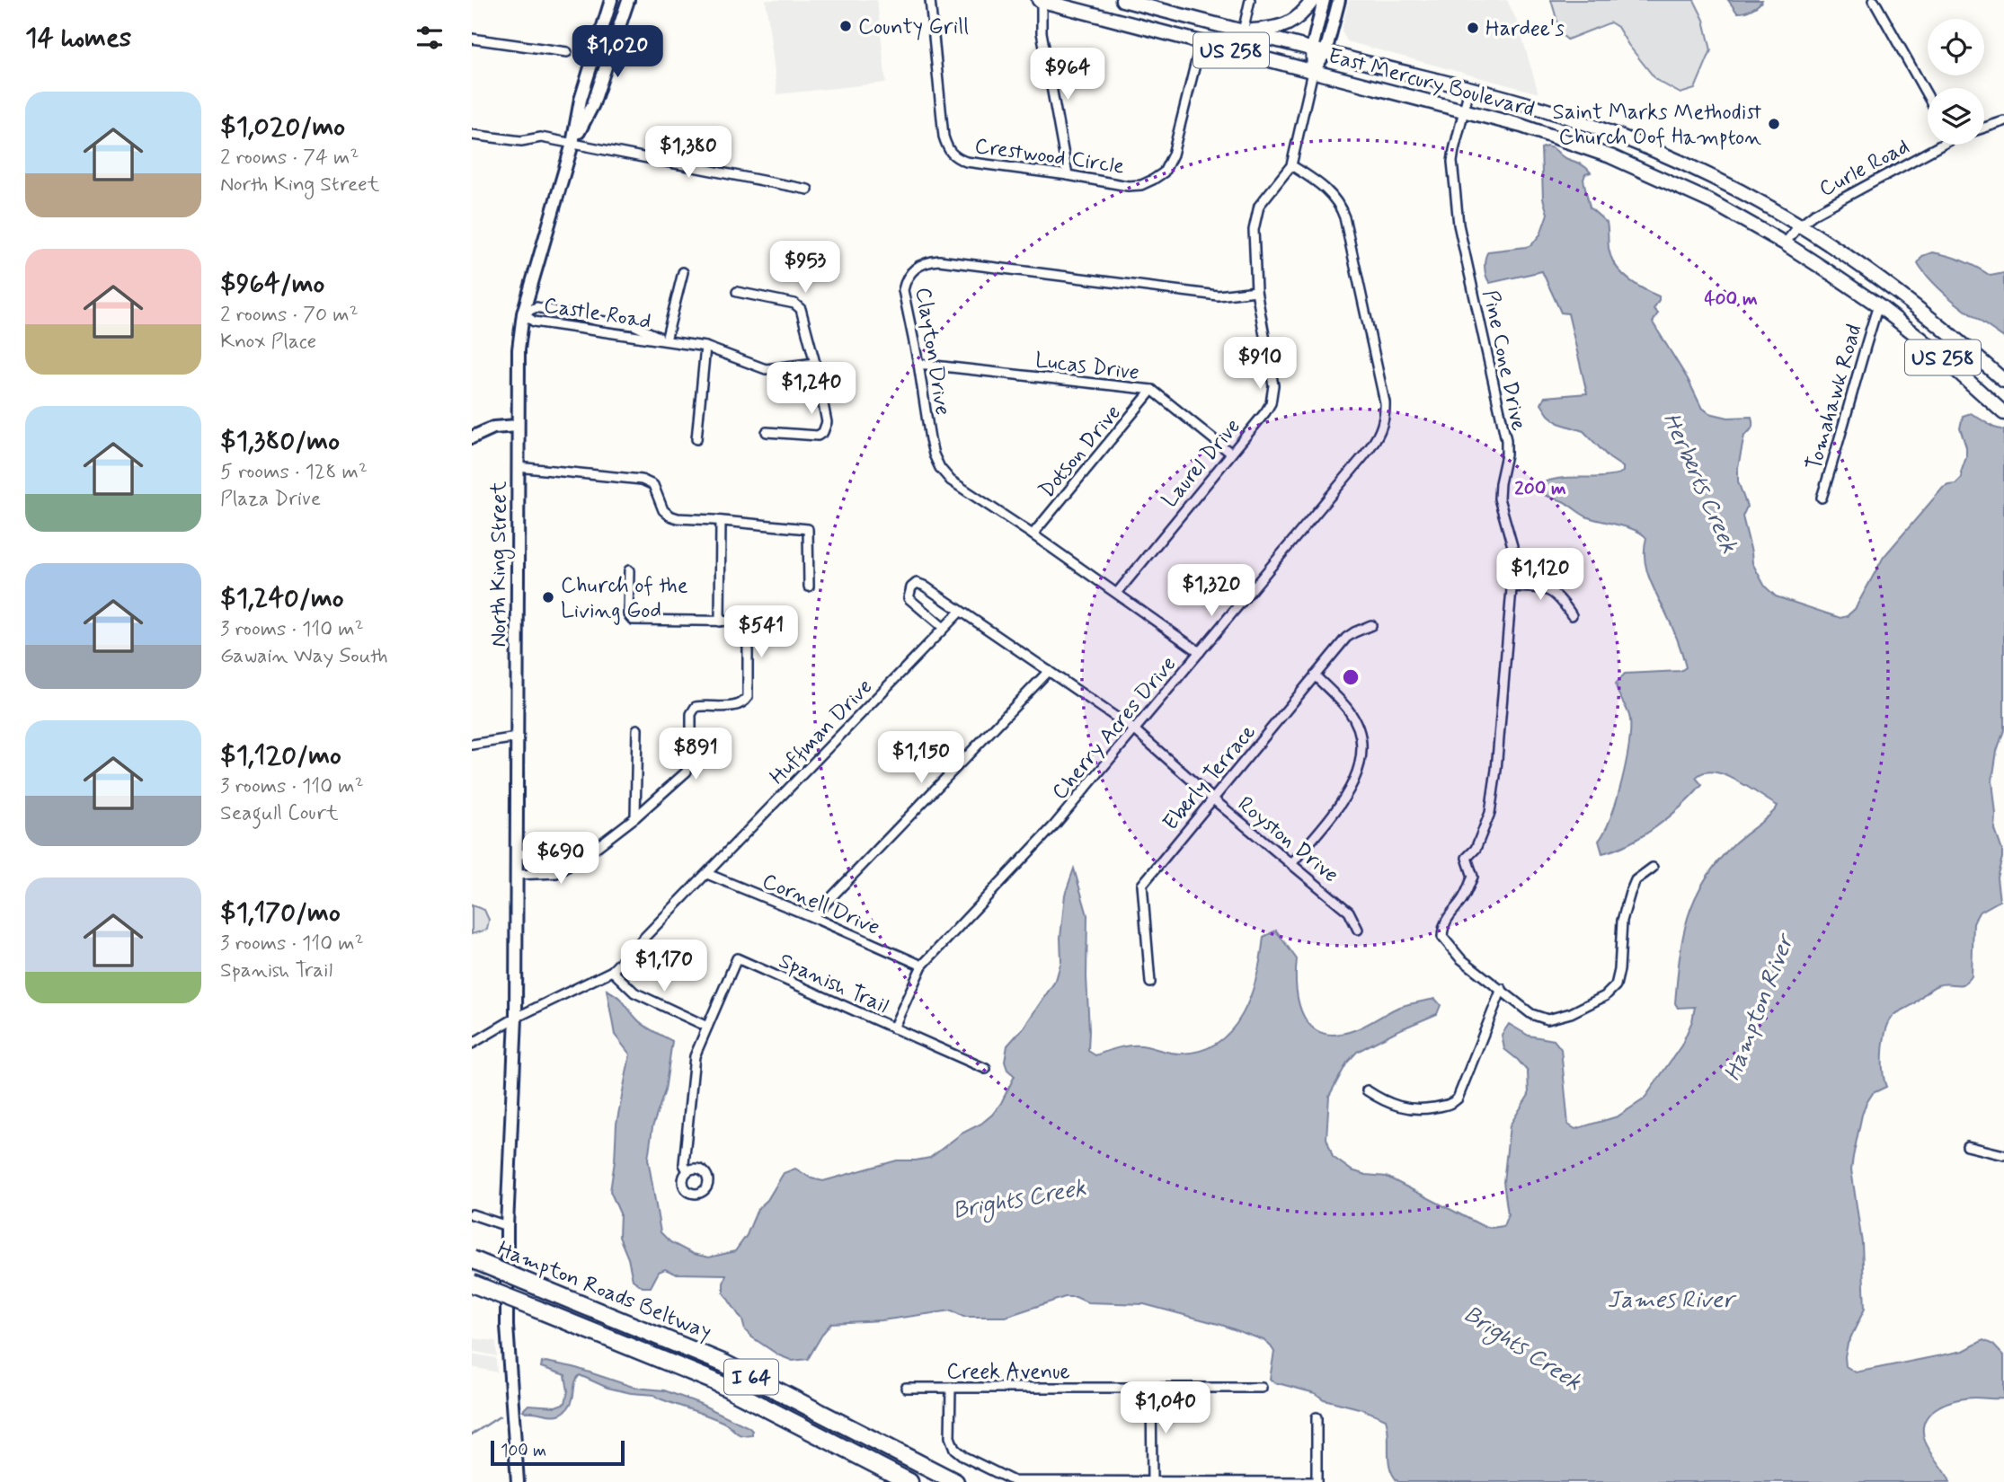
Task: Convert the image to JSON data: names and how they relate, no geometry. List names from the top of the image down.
{
  "streets": {
    "highway": ["Hampton Roads Beltway", "I 64"],
    "main road": ["US 258", "East Mercury Boulevard", "North King Street"],
    "street": [
      "Crestwood Circle",
      "Curle Road",
      "Castle Road",
      "Clayton Drive",
      "Pine Cone Drive",
      "Lucas Drive",
      "Tomahawk Road",
      "Dotson Drive",
      "Laurel Drive",
      "Cherry Acres Drive",
      "Huffman Drive",
      "Eberly Terrace",
      "Royston Drive",
      "Cornell Drive",
      "Spanish Trail",
      "Creek Avenue"
    ]
  },
  "crossings": [
    ["East Mercury Boulevard", "Crestwood Circle"],
    ["East Mercury Boulevard", "Curle Road"],
    ["East Mercury Boulevard", "Pine Cone Drive"],
    ["East Mercury Boulevard", "Tomahawk Road"],
    ["Castle Road", "North King Street"],
    ["Clayton Drive", "Lucas Drive"],
    ["Clayton Drive", "Dotson Drive"],
    ["Clayton Drive", "Laurel Drive"],
    ["Clayton Drive", "Cherry Acres Drive"],
    ["Lucas Drive", "Dotson Drive"],
    ["Lucas Drive", "Laurel Drive"],
    ["Laurel Drive", "Cherry Acres Drive"],
    ["North King Street", "Huffman Drive"],
    ["Cherry Acres Drive", "Royston Drive"],
    ["Cherry Acres Drive", "Cornell Drive"],
    ["Cherry Acres Drive", "Spanish Trail"],
    ["Huffman Drive", "Cornell Drive"],
    ["Eberly Terrace", "Royston Drive"]
  ],
  "water": [
    "Herberts Creek",
    "Hampton River",
    "Brights Creek",
    "James River"
  ],
  "places": [
    "County Grill",
    "Hardee's",
    "Saint Marks Methodist Church Oof Hampton",
    "Church of the Living God"
  ],
  "scale_bar": "100 m",
  "page": {
    "heading": "14 homes",
    "price": [
      "$1,020",
      "$964",
      "$1,380",
      "$953",
      "$910",
      "$1,240",
      "$1,120",
      "$1,320",
      "$541",
      "$891",
      "$1,150",
      "$690",
      "$1,170",
      "$1,040"
    ],
    "list": [
      {
        "name": "$1,020/mo",
        "note": "2 rooms · 74 m² · North King Street"
      },
      {
        "name": "$964/mo",
        "note": "2 rooms · 70 m² · Knox Place"
      },
      {
        "name": "$1,380/mo",
        "note": "5 rooms · 128 m² · Plaza Drive"
      },
      {
        "name": "$1,240/mo",
        "note": "3 rooms · 110 m² · Gawain Way South"
      },
      {
        "name": "$1,120/mo",
        "note": "3 rooms · 110 m² · Seagull Court"
      },
      {
        "name": "$1,170/mo",
        "note": "3 rooms · 110 m² · Spanish Trail"
      }
    ],
    "scale": "100 m"
  },
  "rings": ["400 m", "200 m"]
}
